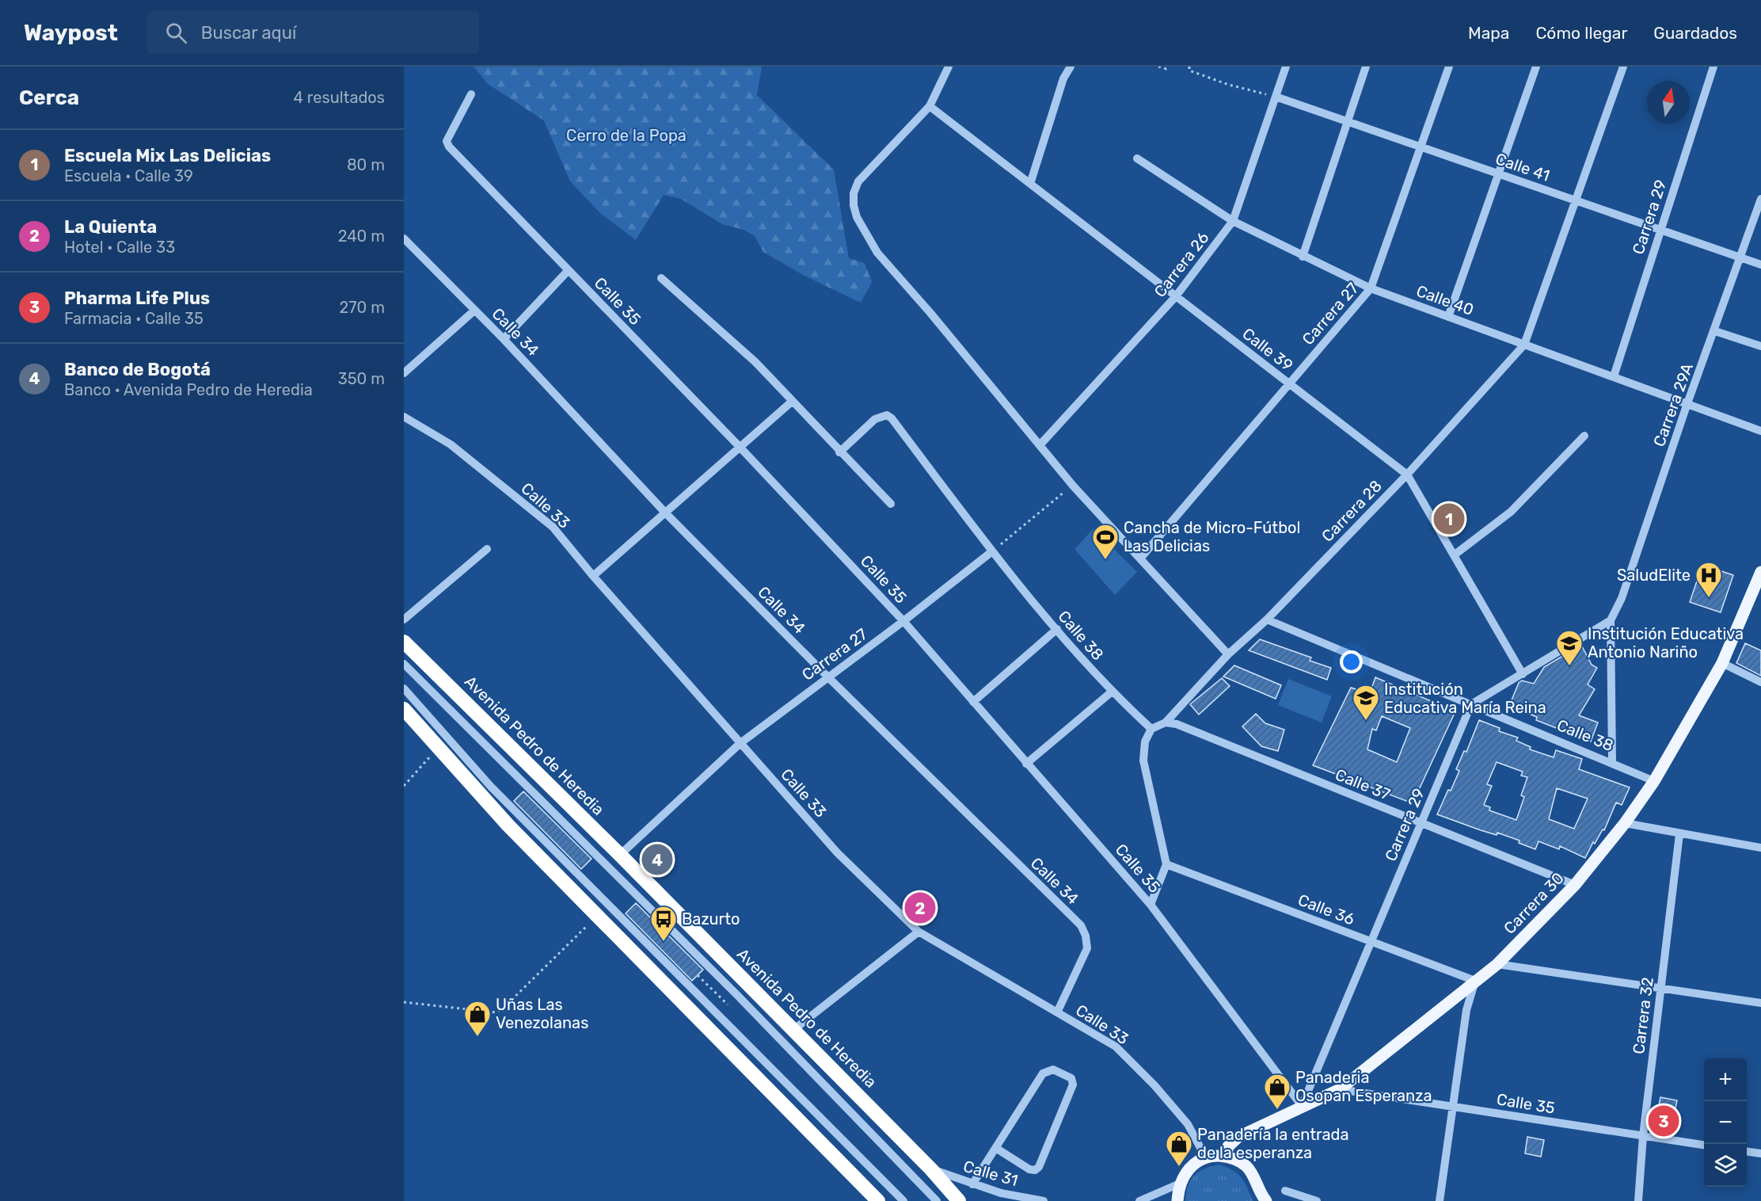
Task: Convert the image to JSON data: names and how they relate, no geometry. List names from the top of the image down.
{
  "streets": {
    "highway": ["Avenida Pedro de Heredia"],
    "main road": ["Carrera 30"],
    "street": [
      "Calle 41",
      "Carrera 29",
      "Carrera 26",
      "Calle 40",
      "Calle 35",
      "Carrera 27",
      "Calle 34",
      "Calle 39",
      "Carrera 29A",
      "Calle 33",
      "Carrera 28",
      "Calle 38",
      "Calle 37",
      "Calle 36",
      "Carrera 32",
      "Calle 31"
    ]
  },
  "crossings": [
    ["Calle 41", "Carrera 29"],
    ["Calle 41", "Carrera 26"],
    ["Calle 41", "Carrera 27"],
    ["Calle 41", "Carrera 29A"],
    ["Carrera 29", "Calle 40"],
    ["Carrera 29", "Calle 35"],
    ["Carrera 29", "Calle 38"],
    ["Carrera 29", "Calle 37"],
    ["Carrera 29", "Carrera 30"],
    ["Carrera 29", "Calle 36"],
    ["Carrera 26", "Calle 40"],
    ["Carrera 26", "Calle 39"],
    ["Calle 40", "Carrera 27"],
    ["Calle 40", "Carrera 29A"],
    ["Calle 40", "Carrera 28"],
    ["Calle 35", "Carrera 27"],
    ["Calle 35", "Carrera 30"],
    ["Calle 35", "Carrera 32"],
    ["Carrera 27", "Calle 34"],
    ["Carrera 27", "Calle 39"],
    ["Carrera 27", "Calle 33"],
    ["Carrera 27", "Calle 38"],
    ["Carrera 27", "Avenida Pedro de Heredia"],
    ["Calle 34", "Calle 33"],
    ["Calle 39", "Carrera 28"],
    ["Carrera 28", "Calle 38"],
    ["Carrera 28", "Calle 37"],
    ["Calle 38", "Carrera 30"],
    ["Avenida Pedro de Heredia", "Calle 31"],
    ["Calle 37", "Carrera 30"],
    ["Carrera 30", "Calle 36"]
  ],
  "parks": ["Cerro de la Popa"],
  "places": {
    "sports": ["Cancha de Micro-Fútbol Las Delicias"],
    "hospital": ["SaludElite"],
    "school or university": ["Institución Educativa Antonio Nariño", "Institución Educativa María Reina"],
    "bus stop": ["Bazurto"],
    "shop": ["Uñas Las Venezolanas", "Panaderia Osopan Esperanza", "Panadería la entrada de la esperanza"]
  },
  "north": "top",
  "page": {
    "header": "Waypost",
    "search": "Buscar aquí",
    "nav": ["Mapa", "Cómo llegar", "Guardados"],
    "heading": ["Cerca", "4 resultados"],
    "list": [
      {
        "mark": "1",
        "name": "Escuela Mix Las Delicias",
        "note": "Escuela · Calle 39",
        "value": "80 m"
      },
      {
        "mark": "2",
        "name": "La Quienta",
        "note": "Hotel · Calle 33",
        "value": "240 m"
      },
      {
        "mark": "3",
        "name": "Pharma Life Plus",
        "note": "Farmacia · Calle 35",
        "value": "270 m"
      },
      {
        "mark": "4",
        "name": "Banco de Bogotá",
        "note": "Banco · Avenida Pedro de Heredia",
        "value": "350 m"
      }
    ],
    "pins": [
      "1",
      "4",
      "2",
      "3"
    ],
    "map_buttons": ["+", "−"]
  }
}
